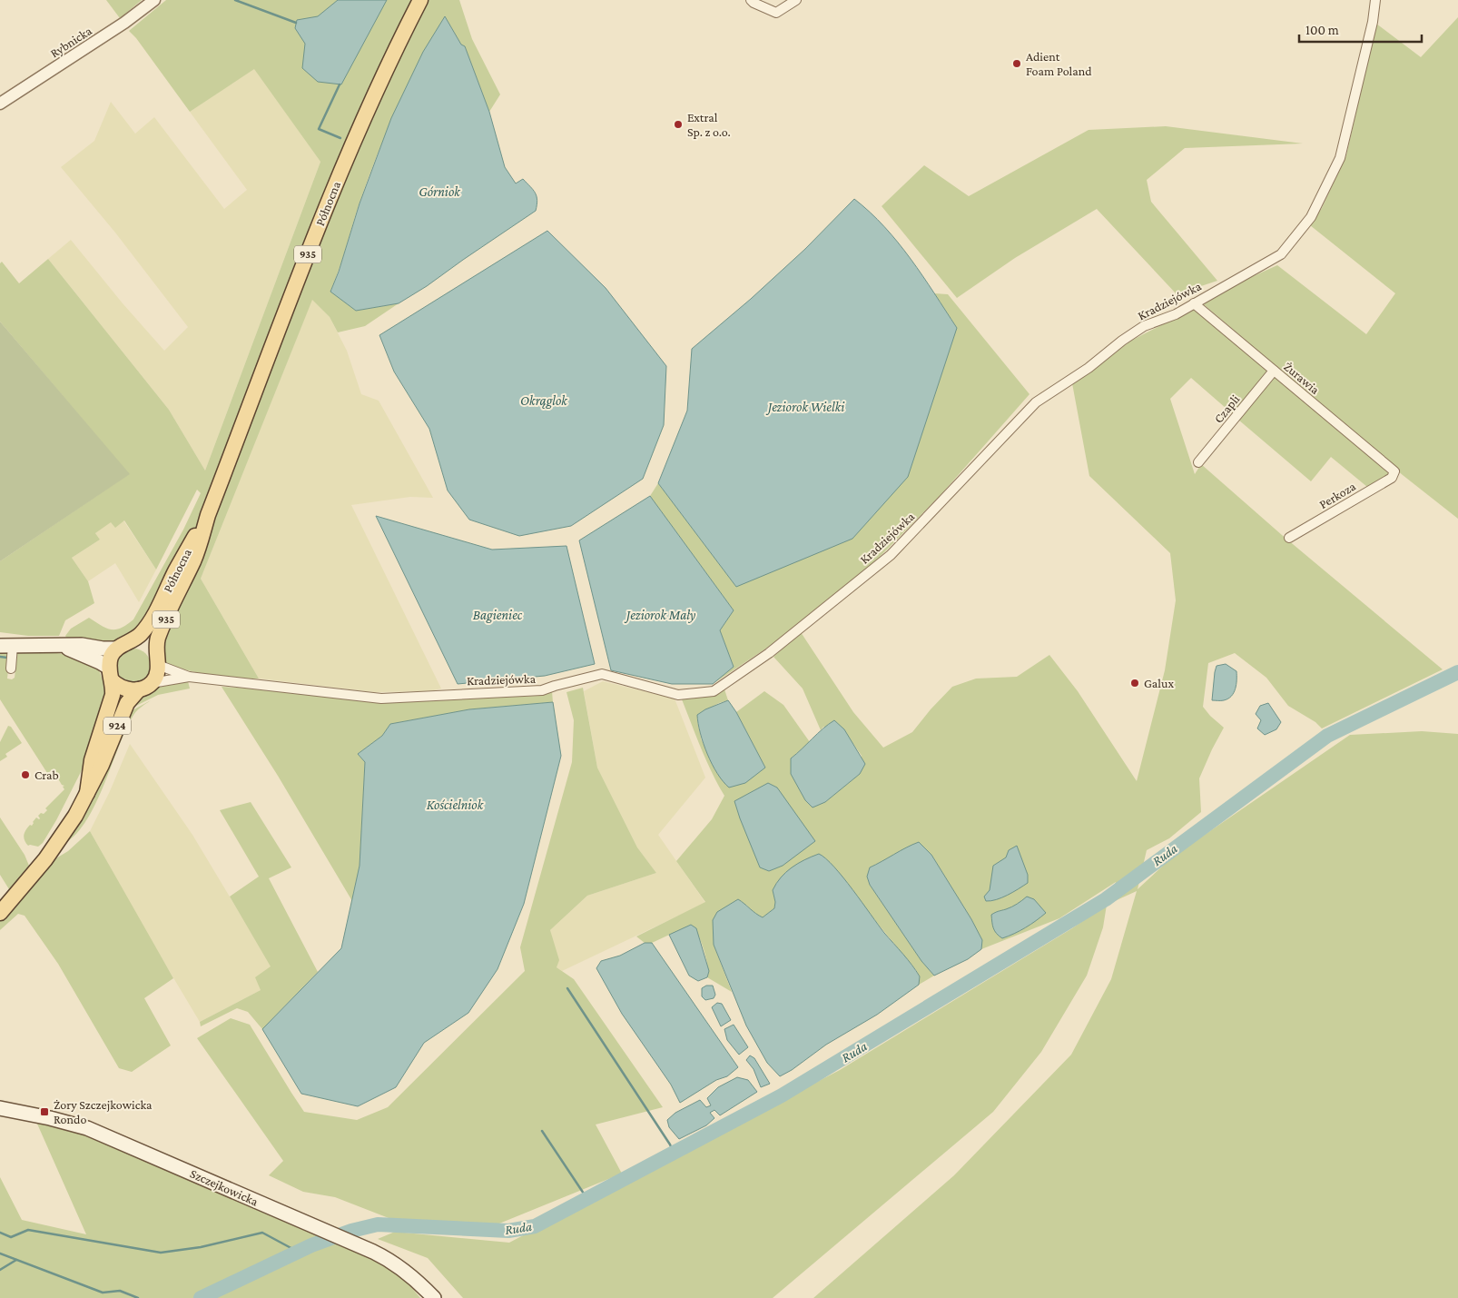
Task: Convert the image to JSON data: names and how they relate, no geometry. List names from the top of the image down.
{
  "streets": {
    "main road": [
      "Północna",
      "935",
      "924",
      "Szczejkowicka"
    ],
    "street": [
      "Rybnicka",
      "Kradziejówka",
      "Żurawia",
      "Czapli",
      "Perkoza"
    ]
  },
  "crossings": [
    ["Północna", "Kradziejówka"],
    ["Północna", "924"],
    ["Kradziejówka", "Żurawia"],
    ["Kradziejówka", "924"],
    ["Żurawia", "Czapli"],
    ["Żurawia", "Perkoza"]
  ],
  "water": [
    "Górniok",
    "Okrąglok",
    "Jeziorok Wielki",
    "Bagieniec",
    "Jeziorok Mały",
    "Kościelniok",
    "Ruda"
  ],
  "places": {
    "other": [
      "Adient Foam Poland",
      "Extral Sp. z o.o.",
      "Galux",
      "Crab"
    ],
    "transit": ["Żory Szczejkowicka Rondo"]
  },
  "scale_bar": "100 m"
}
